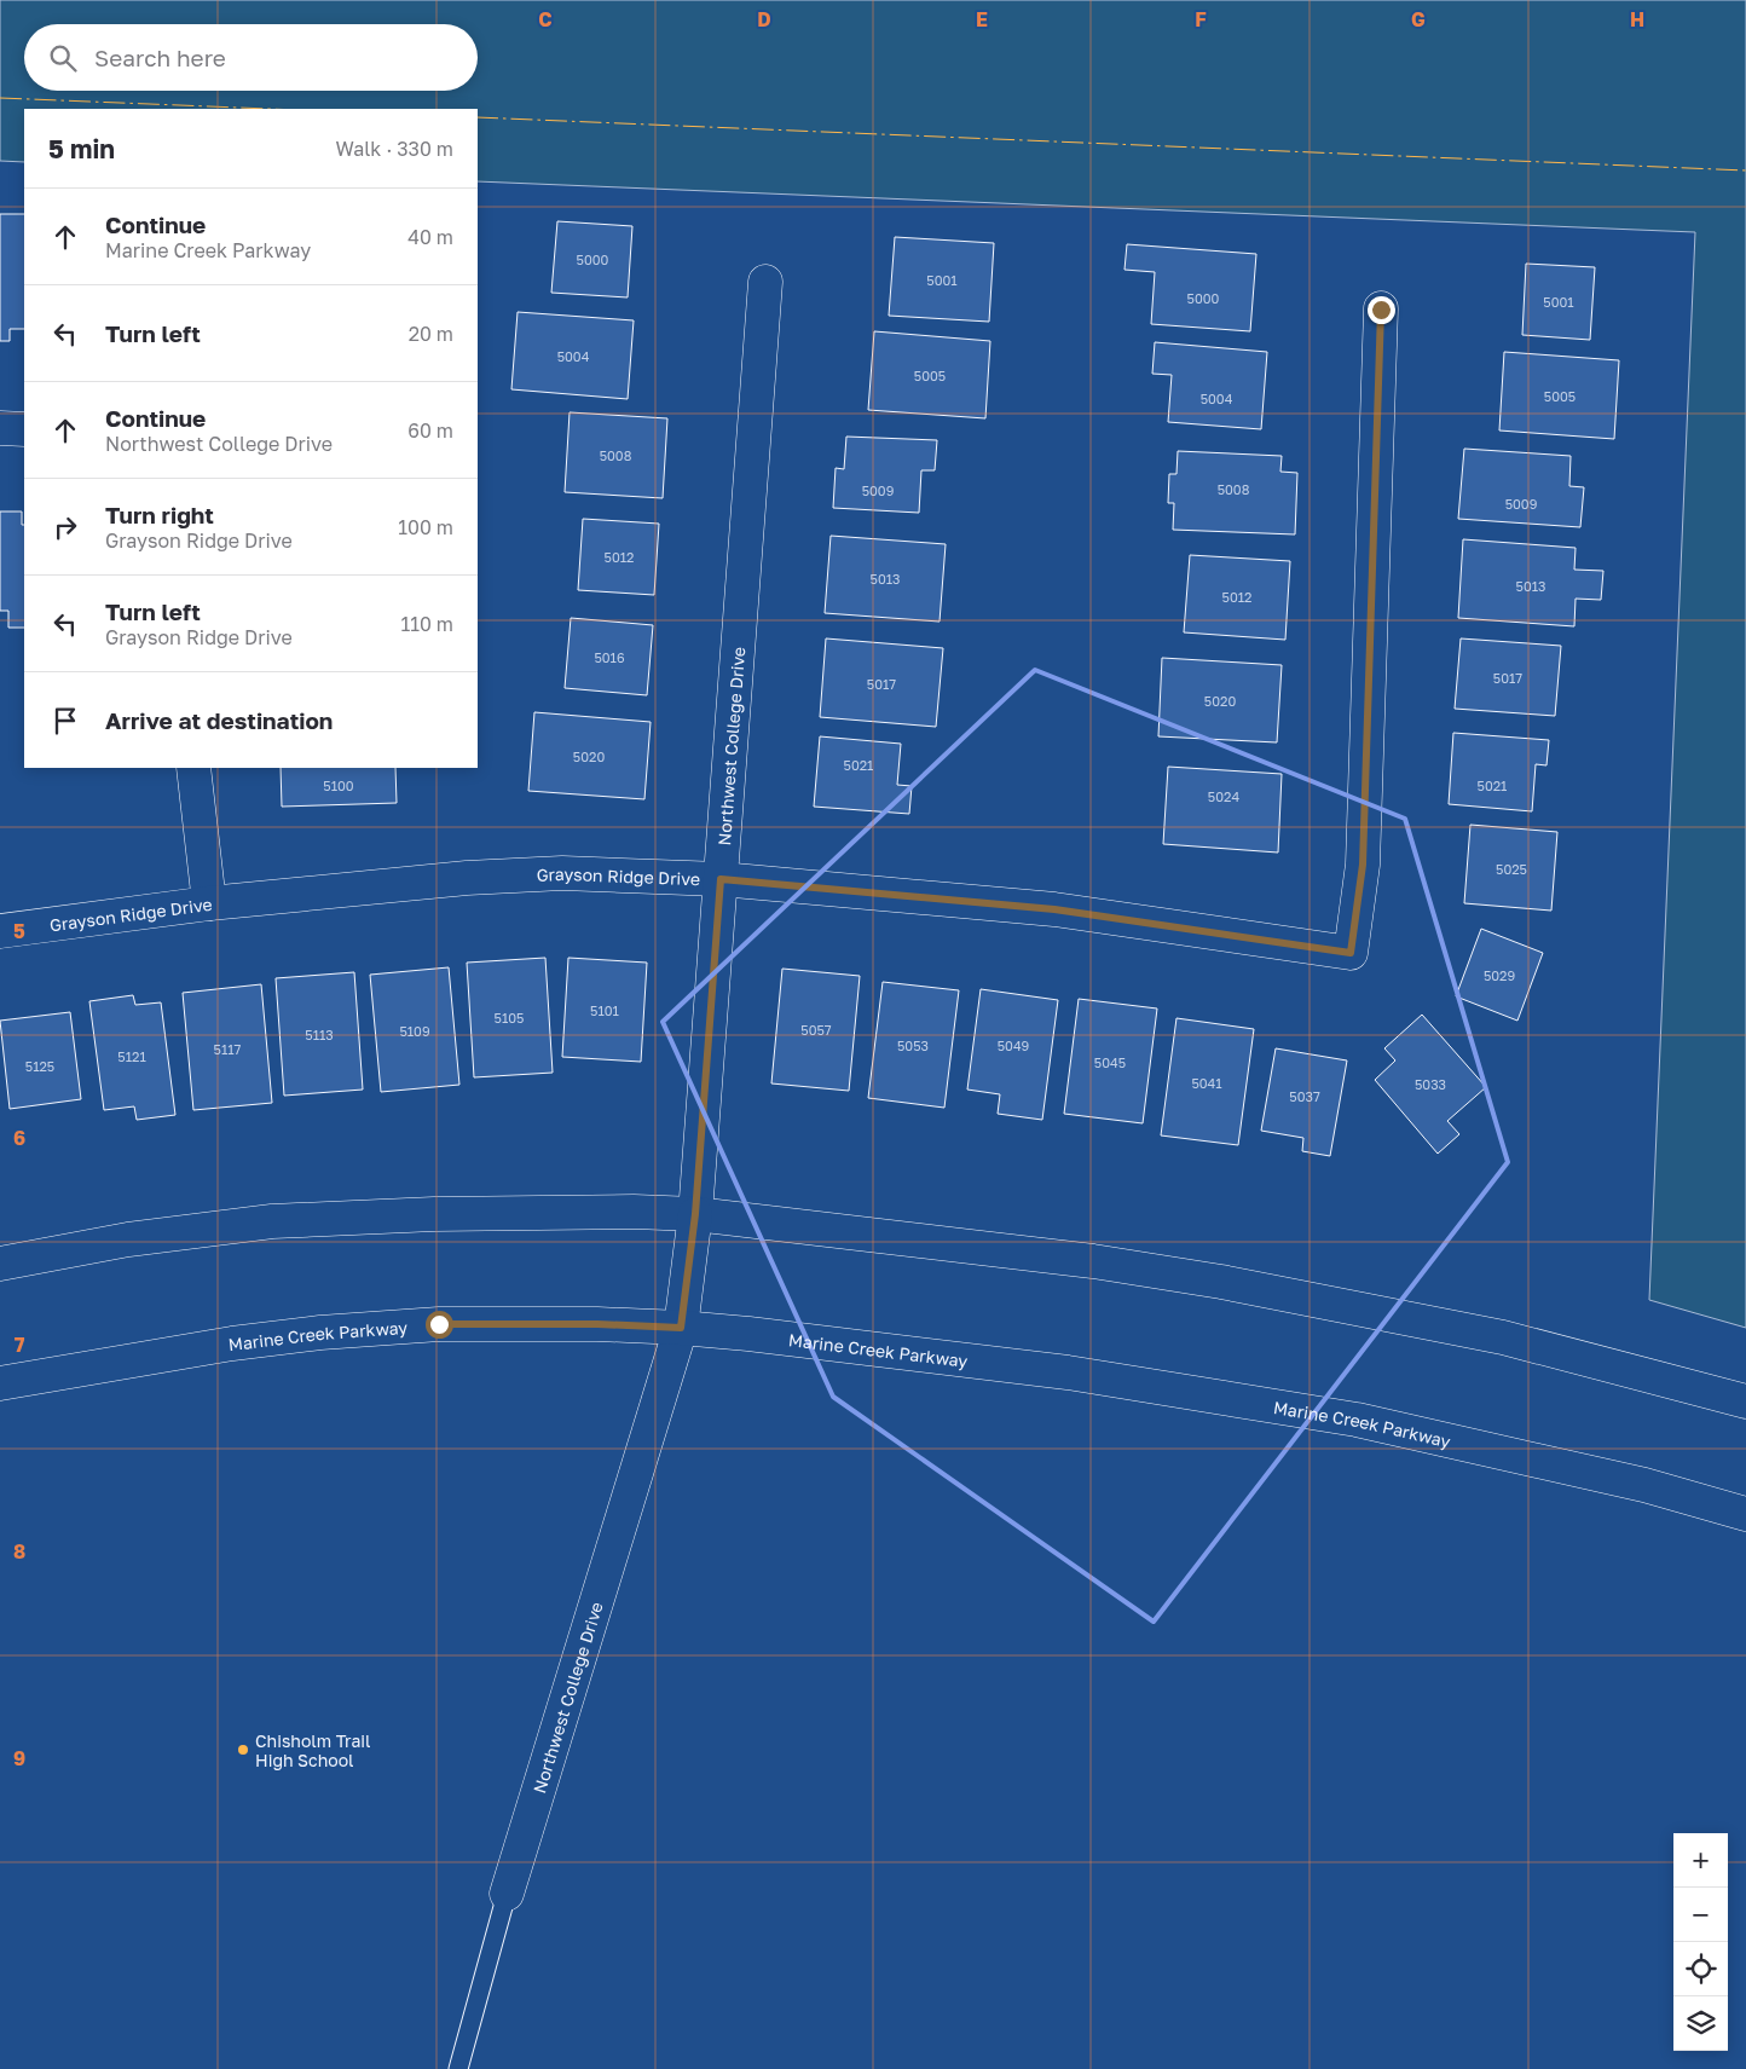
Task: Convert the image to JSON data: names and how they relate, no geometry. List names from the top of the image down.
{
  "streets": {
    "street": ["Northwest College Drive", "Grayson Ridge Drive", "Marine Creek Parkway"]
  },
  "crossings": [
    ["Northwest College Drive", "Grayson Ridge Drive"],
    ["Northwest College Drive", "Marine Creek Parkway"]
  ],
  "places": ["Chisholm Trail High School"],
  "house_numbers": [
    "5000",
    "5001",
    "5000",
    "5001",
    "5004",
    "5005",
    "5005",
    "5004",
    "5008",
    "5008",
    "5009",
    "5009",
    "5012",
    "5013",
    "5013",
    "5012",
    "5016",
    "5017",
    "5017",
    "5020",
    "5020",
    "5021",
    "5100",
    "5021",
    "5024",
    "5025",
    "5029",
    "5101",
    "5105",
    "5057",
    "5109",
    "5113",
    "5053",
    "5049",
    "5117",
    "5121",
    "5045",
    "5125",
    "5041",
    "5033",
    "5037"
  ],
  "page": {
    "search": "Search here",
    "heading": ["5 min", "Walk · 330 m"],
    "list": [
      ["Continue", "Marine Creek Parkway", "40 m"],
      ["Turn left", "20 m"],
      ["Continue", "Northwest College Drive", "60 m"],
      ["Turn right", "Grayson Ridge Drive", "100 m"],
      ["Turn left", "Grayson Ridge Drive", "110 m"],
      "Arrive at destination"
    ],
    "map_buttons": ["+", "−"]
  },
  "grid": {
    "columns": [
      "C",
      "D",
      "E",
      "F",
      "G",
      "H"
    ],
    "rows": [
      "5",
      "6",
      "7",
      "8",
      "9"
    ]
  }
}
